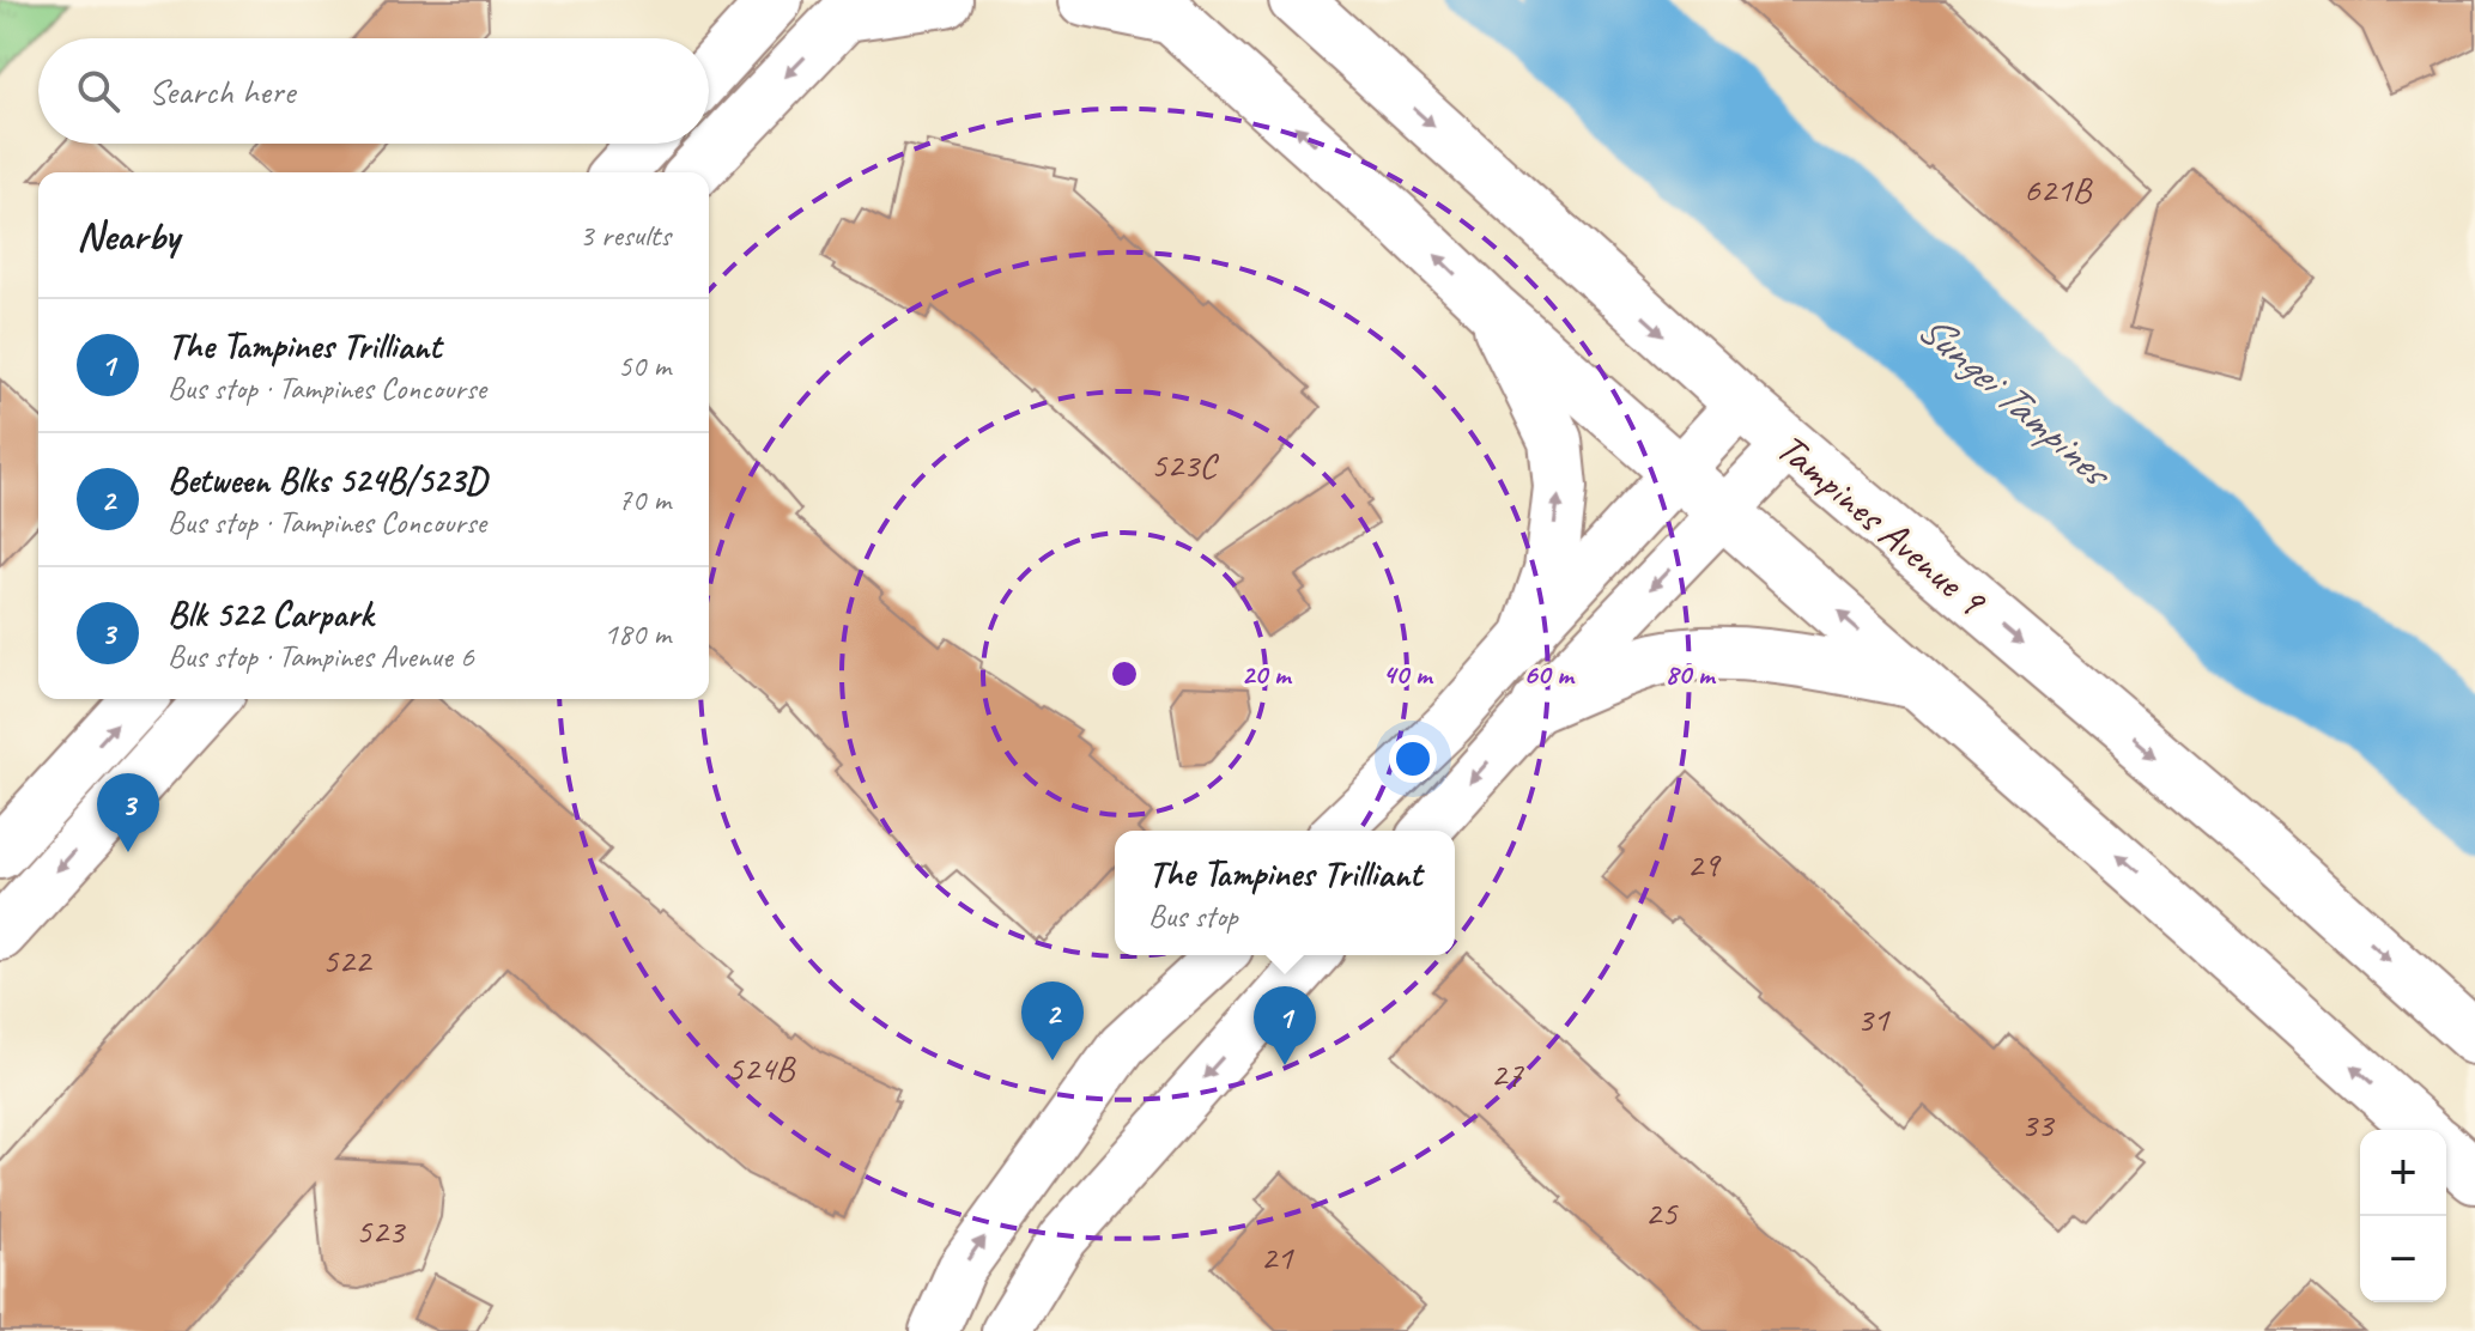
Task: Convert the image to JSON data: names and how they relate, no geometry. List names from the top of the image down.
{
  "streets": {
    "main road": ["Tampines Avenue 9"]
  },
  "water": ["Sungei Tampines"],
  "house_numbers": [
    "621B",
    "523C",
    "29",
    "522",
    "31",
    "524B",
    "27",
    "33",
    "25",
    "523",
    "21"
  ],
  "page": {
    "search": "Search here",
    "heading": ["Nearby", "3 results"],
    "list": [
      {
        "mark": "1",
        "name": "The Tampines Trilliant",
        "note": "Bus stop · Tampines Concourse",
        "value": "50 m"
      },
      {
        "mark": "2",
        "name": "Between Blks 524B/523D",
        "note": "Bus stop · Tampines Concourse",
        "value": "70 m"
      },
      {
        "mark": "3",
        "name": "Blk 522 Carpark",
        "note": "Bus stop · Tampines Avenue 6",
        "value": "180 m"
      }
    ],
    "pins": ["3", "2", "1"],
    "popup": ["The Tampines Trilliant", "Bus stop"],
    "map_buttons": ["+", "−"]
  },
  "rings": [
    "20 m",
    "40 m",
    "60 m",
    "80 m"
  ]
}
